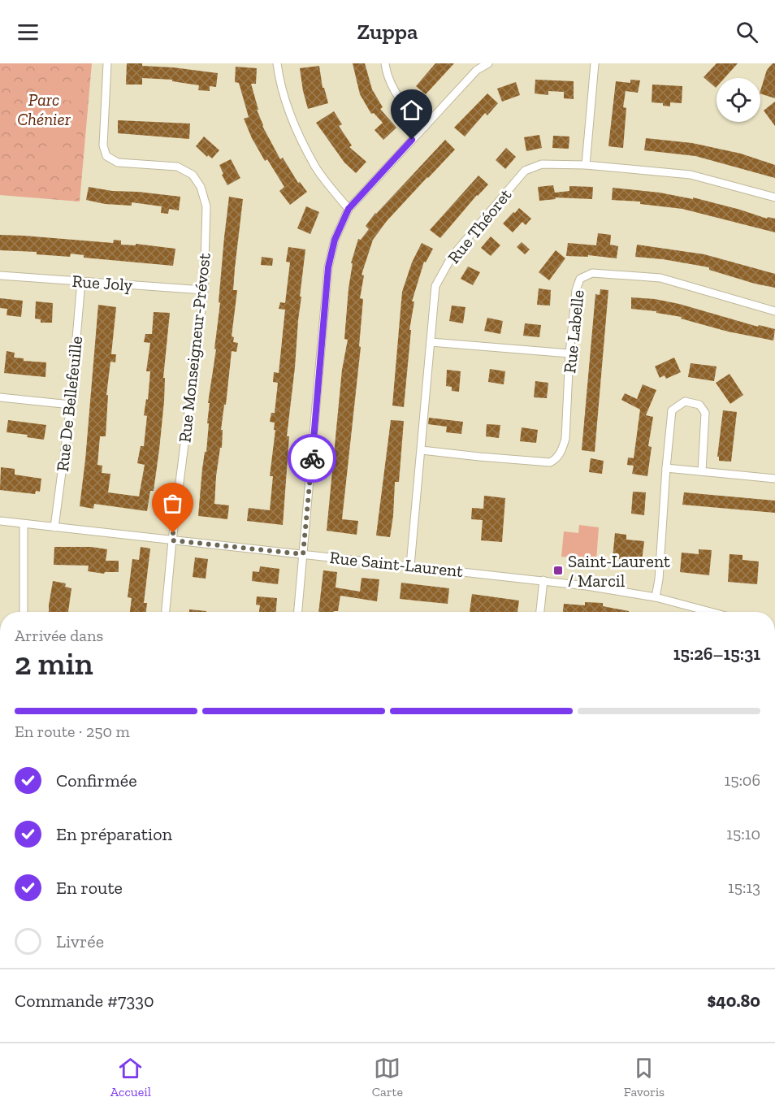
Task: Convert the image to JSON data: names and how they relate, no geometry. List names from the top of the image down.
{
  "streets": {
    "street": [
      "Rue Théoret",
      "Rue Joly",
      "Rue Labelle",
      "Rue Monseigneur-Prévost",
      "Rue De Bellefeuille",
      "Rue Saint-Laurent"
    ]
  },
  "crossings": [
    ["Rue Théoret", "Rue Labelle"],
    ["Rue Théoret", "Rue Saint-Laurent"],
    ["Rue Joly", "Rue Monseigneur-Prévost"],
    ["Rue Joly", "Rue De Bellefeuille"],
    ["Rue Monseigneur-Prévost", "Rue Saint-Laurent"],
    ["Rue De Bellefeuille", "Rue Saint-Laurent"]
  ],
  "parks": ["Parc Chénier"],
  "places": {
    "transit": ["Saint-Laurent / Marcil"]
  },
  "page": {
    "header": "Zuppa",
    "heading": ["2 min", "Arrivée dans", "15:26–15:31"],
    "panel": ["Commande #7330", "$40.80"],
    "bar": "En route · 250 m",
    "list": [
      ["Confirmée", "15:06"],
      ["En préparation", "15:10"],
      ["En route", "15:13"],
      "Livrée"
    ],
    "tabs": ["Accueil", "Carte", "Favoris"]
  }
}
